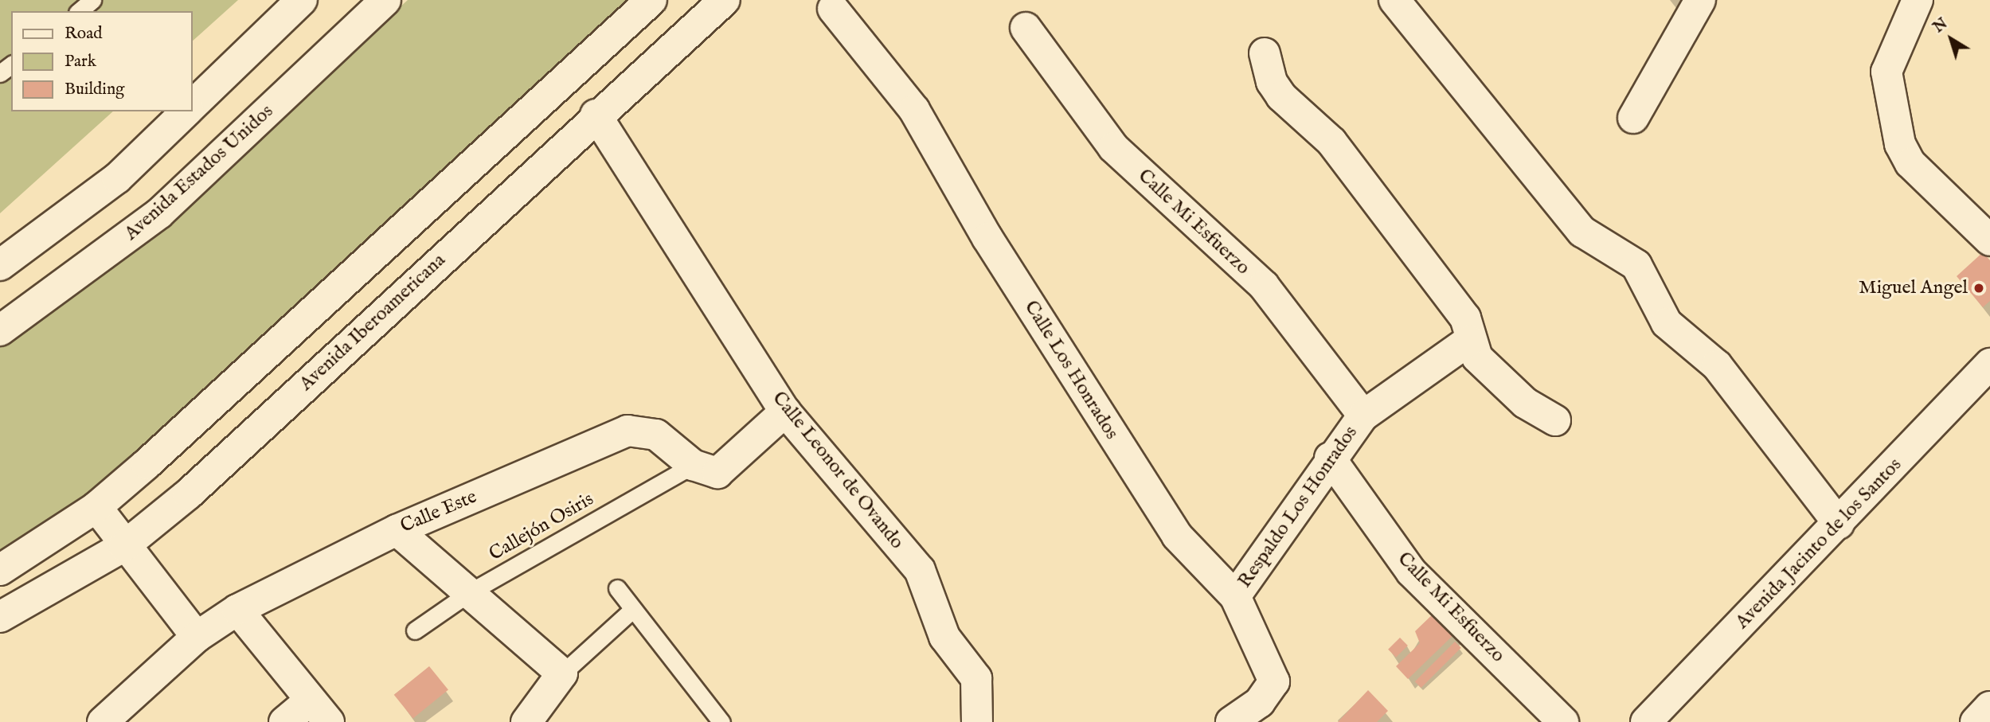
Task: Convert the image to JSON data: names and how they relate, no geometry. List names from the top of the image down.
{
  "streets": {
    "street": [
      "Avenida Estados Unidos",
      "Calle Mi Esfuerzo",
      "Avenida Iberoamericana",
      "Calle Los Honrados",
      "Calle Leonor de Ovando",
      "Respaldo Los Honrados",
      "Calle Este",
      "Avenida Jacinto de los Santos"
    ],
    "lane": ["Callejón Osiris"]
  },
  "crossings": [
    ["Calle Mi Esfuerzo", "Respaldo Los Honrados"],
    ["Avenida Iberoamericana", "Calle Leonor de Ovando"],
    ["Calle Los Honrados", "Respaldo Los Honrados"],
    ["Calle Leonor de Ovando", "Calle Este"],
    ["Calle Este", "Callejón Osiris"]
  ],
  "places": ["Miguel Angel"],
  "legend": ["Road", "Park", "Building"],
  "north": "top left"
}
